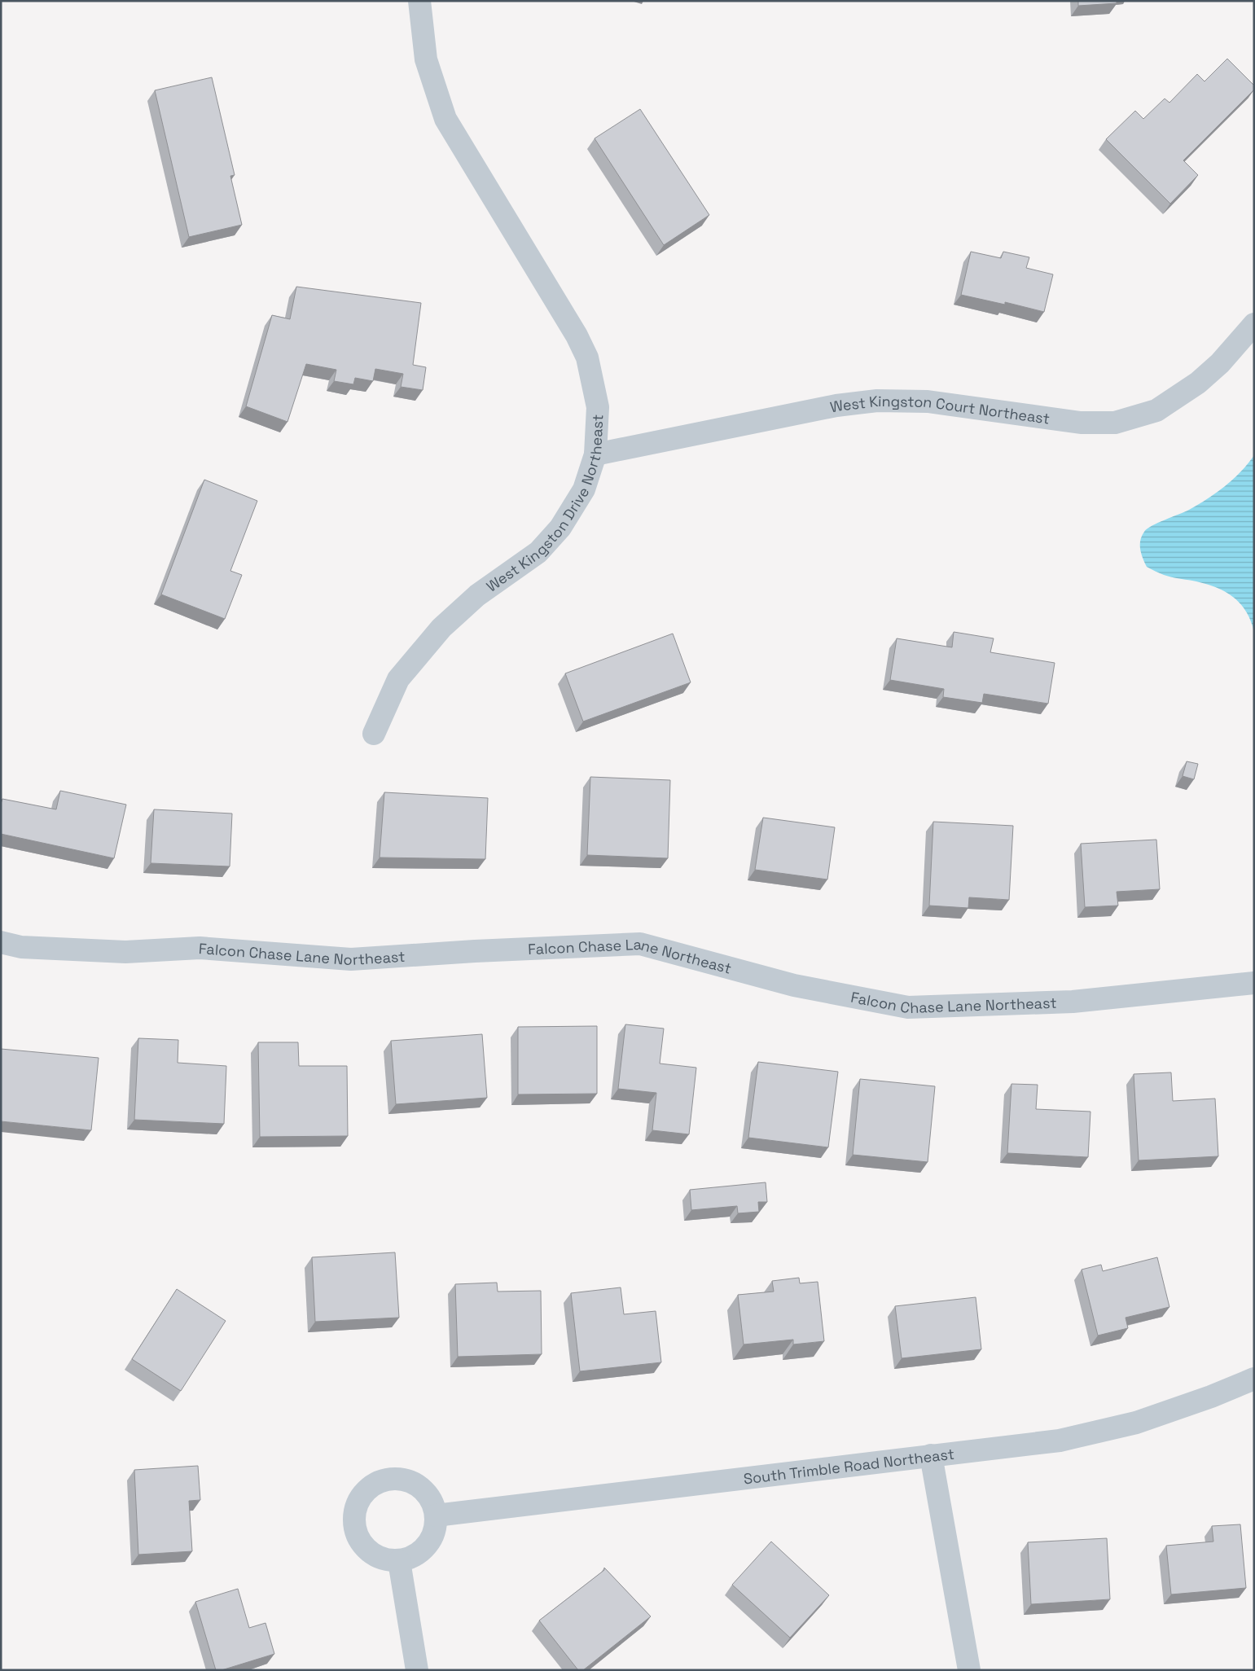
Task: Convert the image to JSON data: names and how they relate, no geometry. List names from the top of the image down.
{
  "streets": {
    "street": [
      "West Kingston Court Northeast",
      "West Kingston Drive Northeast",
      "Falcon Chase Lane Northeast",
      "South Trimble Road Northeast"
    ]
  },
  "crossings": [
    ["West Kingston Court Northeast", "West Kingston Drive Northeast"]
  ]
}
